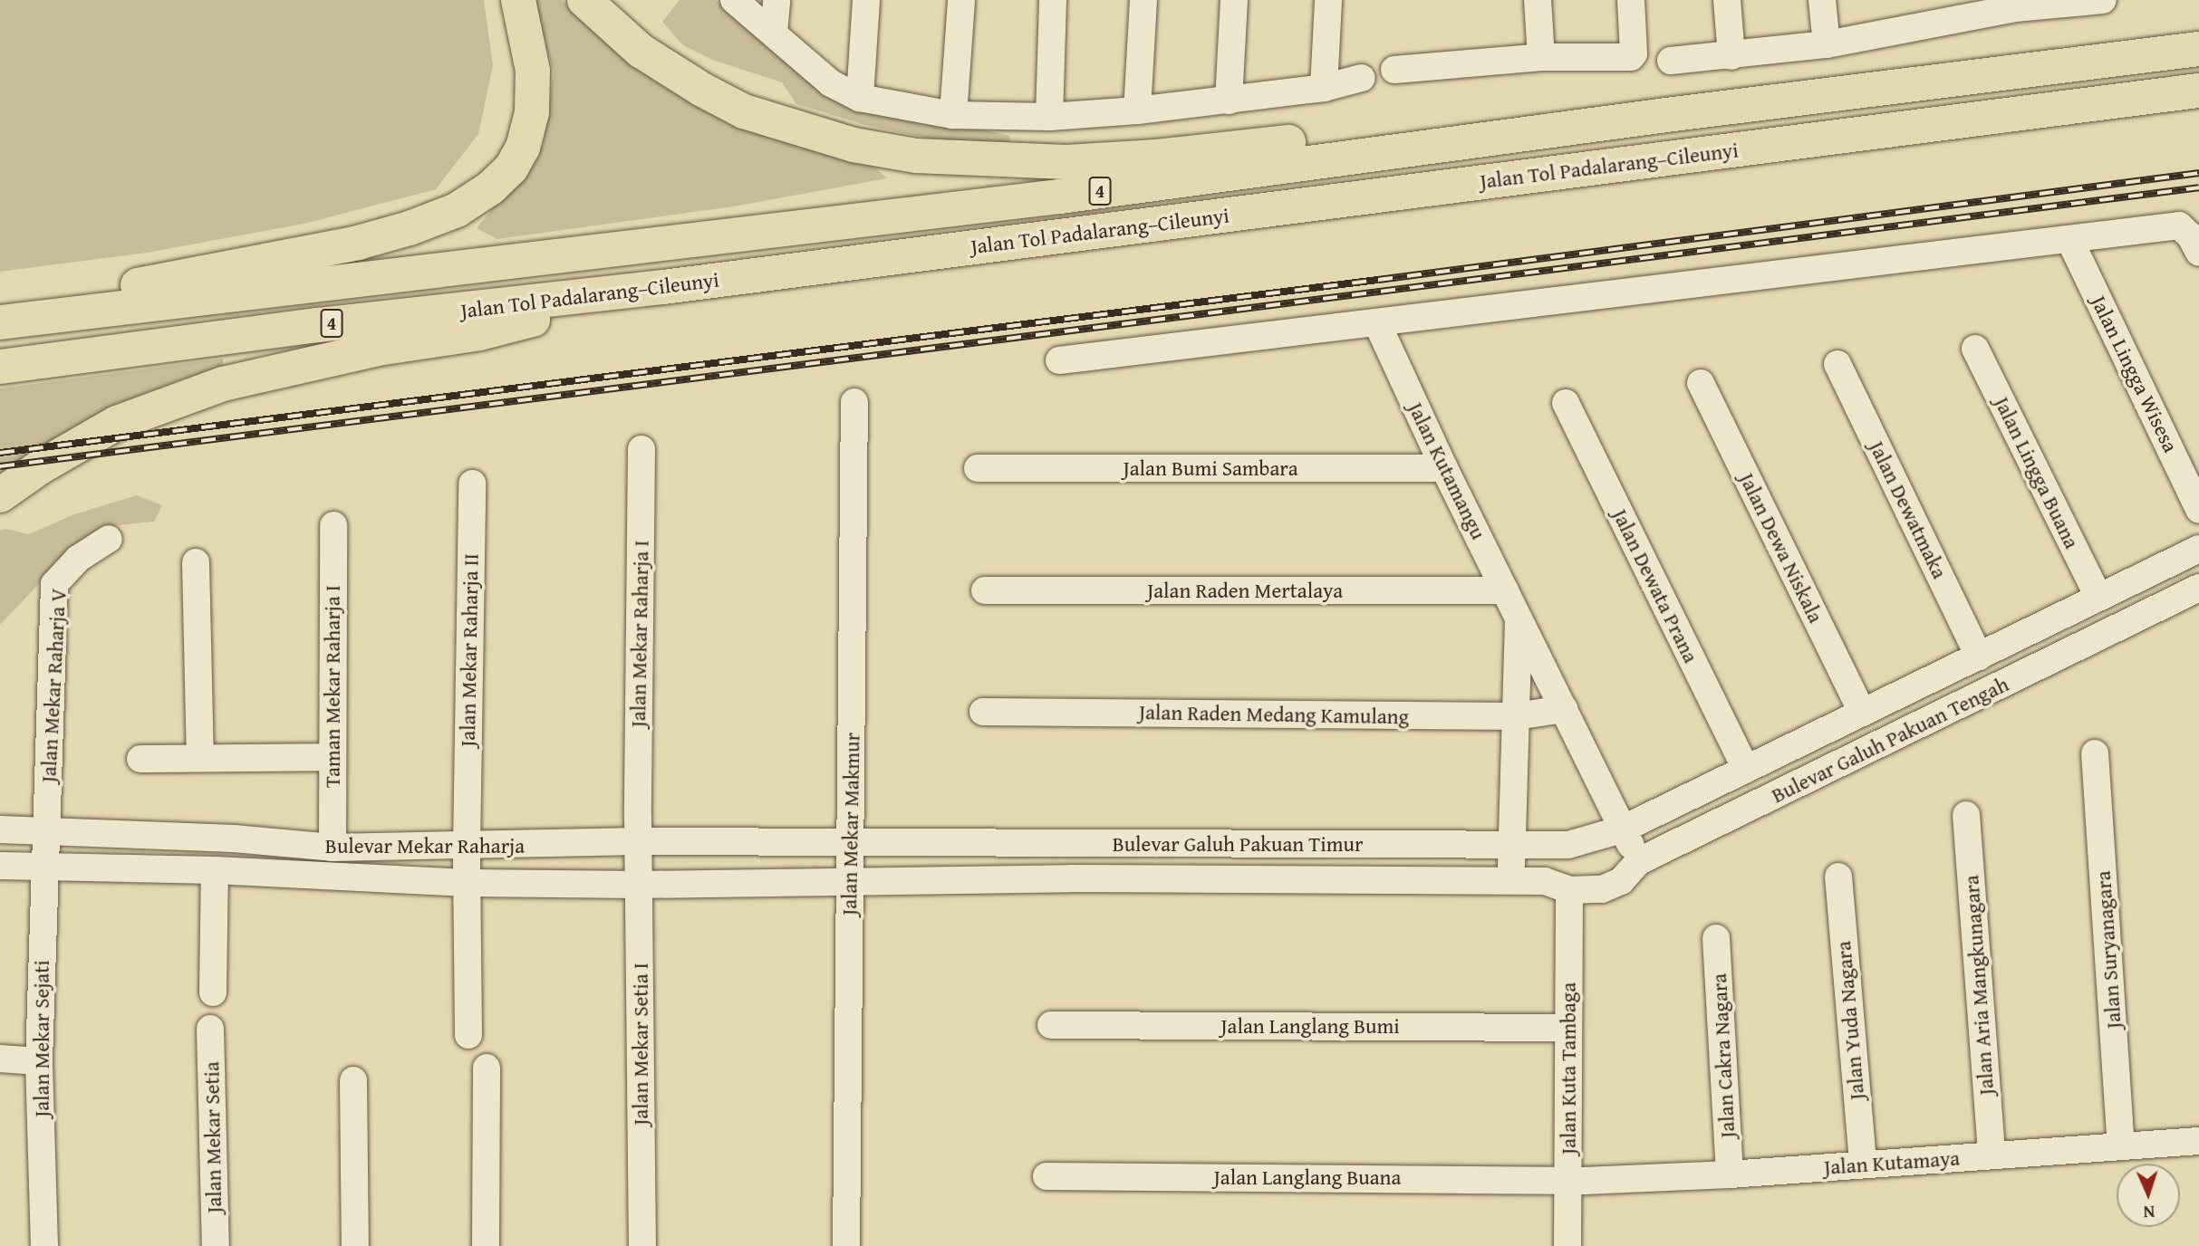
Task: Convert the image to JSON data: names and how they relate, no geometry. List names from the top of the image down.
{
  "streets": {
    "highway": ["Jalan Tol Padalarang–Cileunyi", "4"],
    "street": [
      "Jalan Lingga Wisesa",
      "Jalan Bumi Sambara",
      "Jalan Kutamangu",
      "Jalan Lingga Buana",
      "Jalan Dewatmaka",
      "Jalan Dewa Niskala",
      "Jalan Dewata Prana",
      "Jalan Raden Mertalaya",
      "Jalan Mekar Raharja I",
      "Jalan Mekar Raharja II",
      "Jalan Mekar Raharja V",
      "Taman Mekar Raharja I",
      "Jalan Raden Medang Kamulang",
      "Bulevar Galuh Pakuan Tengah",
      "Jalan Mekar Makmur",
      "Bulevar Galuh Pakuan Timur",
      "Bulevar Mekar Raharja",
      "Jalan Suryanagara",
      "Jalan Aria Mangkunagara",
      "Jalan Yuda Nagara",
      "Jalan Langlang Bumi",
      "Jalan Mekar Sejati",
      "Jalan Mekar Setia I",
      "Jalan Cakra Nagara",
      "Jalan Kuta Tambaga",
      "Jalan Mekar Setia",
      "Jalan Kutamaya",
      "Jalan Langlang Buana"
    ]
  },
  "crossings": [
    ["Jalan Bumi Sambara", "Jalan Kutamangu"],
    ["Jalan Kutamangu", "Jalan Raden Mertalaya"],
    ["Jalan Kutamangu", "Jalan Raden Medang Kamulang"],
    ["Jalan Kutamangu", "Bulevar Galuh Pakuan Tengah"],
    ["Jalan Kutamangu", "Bulevar Galuh Pakuan Timur"],
    ["Jalan Lingga Buana", "Bulevar Galuh Pakuan Tengah"],
    ["Jalan Dewatmaka", "Bulevar Galuh Pakuan Tengah"],
    ["Jalan Dewa Niskala", "Bulevar Galuh Pakuan Tengah"],
    ["Jalan Dewata Prana", "Bulevar Galuh Pakuan Tengah"],
    ["Jalan Mekar Raharja I", "Bulevar Mekar Raharja"],
    ["Jalan Mekar Raharja I", "Jalan Mekar Setia I"],
    ["Jalan Mekar Raharja II", "Bulevar Mekar Raharja"],
    ["Jalan Mekar Raharja V", "Bulevar Mekar Raharja"],
    ["Jalan Mekar Raharja V", "Jalan Mekar Sejati"],
    ["Taman Mekar Raharja I", "Bulevar Mekar Raharja"],
    ["Bulevar Galuh Pakuan Tengah", "Bulevar Galuh Pakuan Timur"],
    ["Bulevar Galuh Pakuan Tengah", "Jalan Kuta Tambaga"],
    ["Jalan Mekar Makmur", "Bulevar Galuh Pakuan Timur"],
    ["Jalan Mekar Makmur", "Bulevar Mekar Raharja"],
    ["Bulevar Galuh Pakuan Timur", "Bulevar Mekar Raharja"],
    ["Bulevar Galuh Pakuan Timur", "Jalan Kuta Tambaga"],
    ["Bulevar Mekar Raharja", "Jalan Mekar Sejati"],
    ["Bulevar Mekar Raharja", "Jalan Mekar Setia I"],
    ["Jalan Suryanagara", "Jalan Kutamaya"],
    ["Jalan Aria Mangkunagara", "Jalan Kutamaya"],
    ["Jalan Yuda Nagara", "Jalan Kutamaya"],
    ["Jalan Langlang Bumi", "Jalan Kuta Tambaga"],
    ["Jalan Cakra Nagara", "Jalan Kutamaya"],
    ["Jalan Kuta Tambaga", "Jalan Kutamaya"],
    ["Jalan Kuta Tambaga", "Jalan Langlang Buana"],
    ["Jalan Kutamaya", "Jalan Langlang Buana"]
  ],
  "north": "bottom"
}
